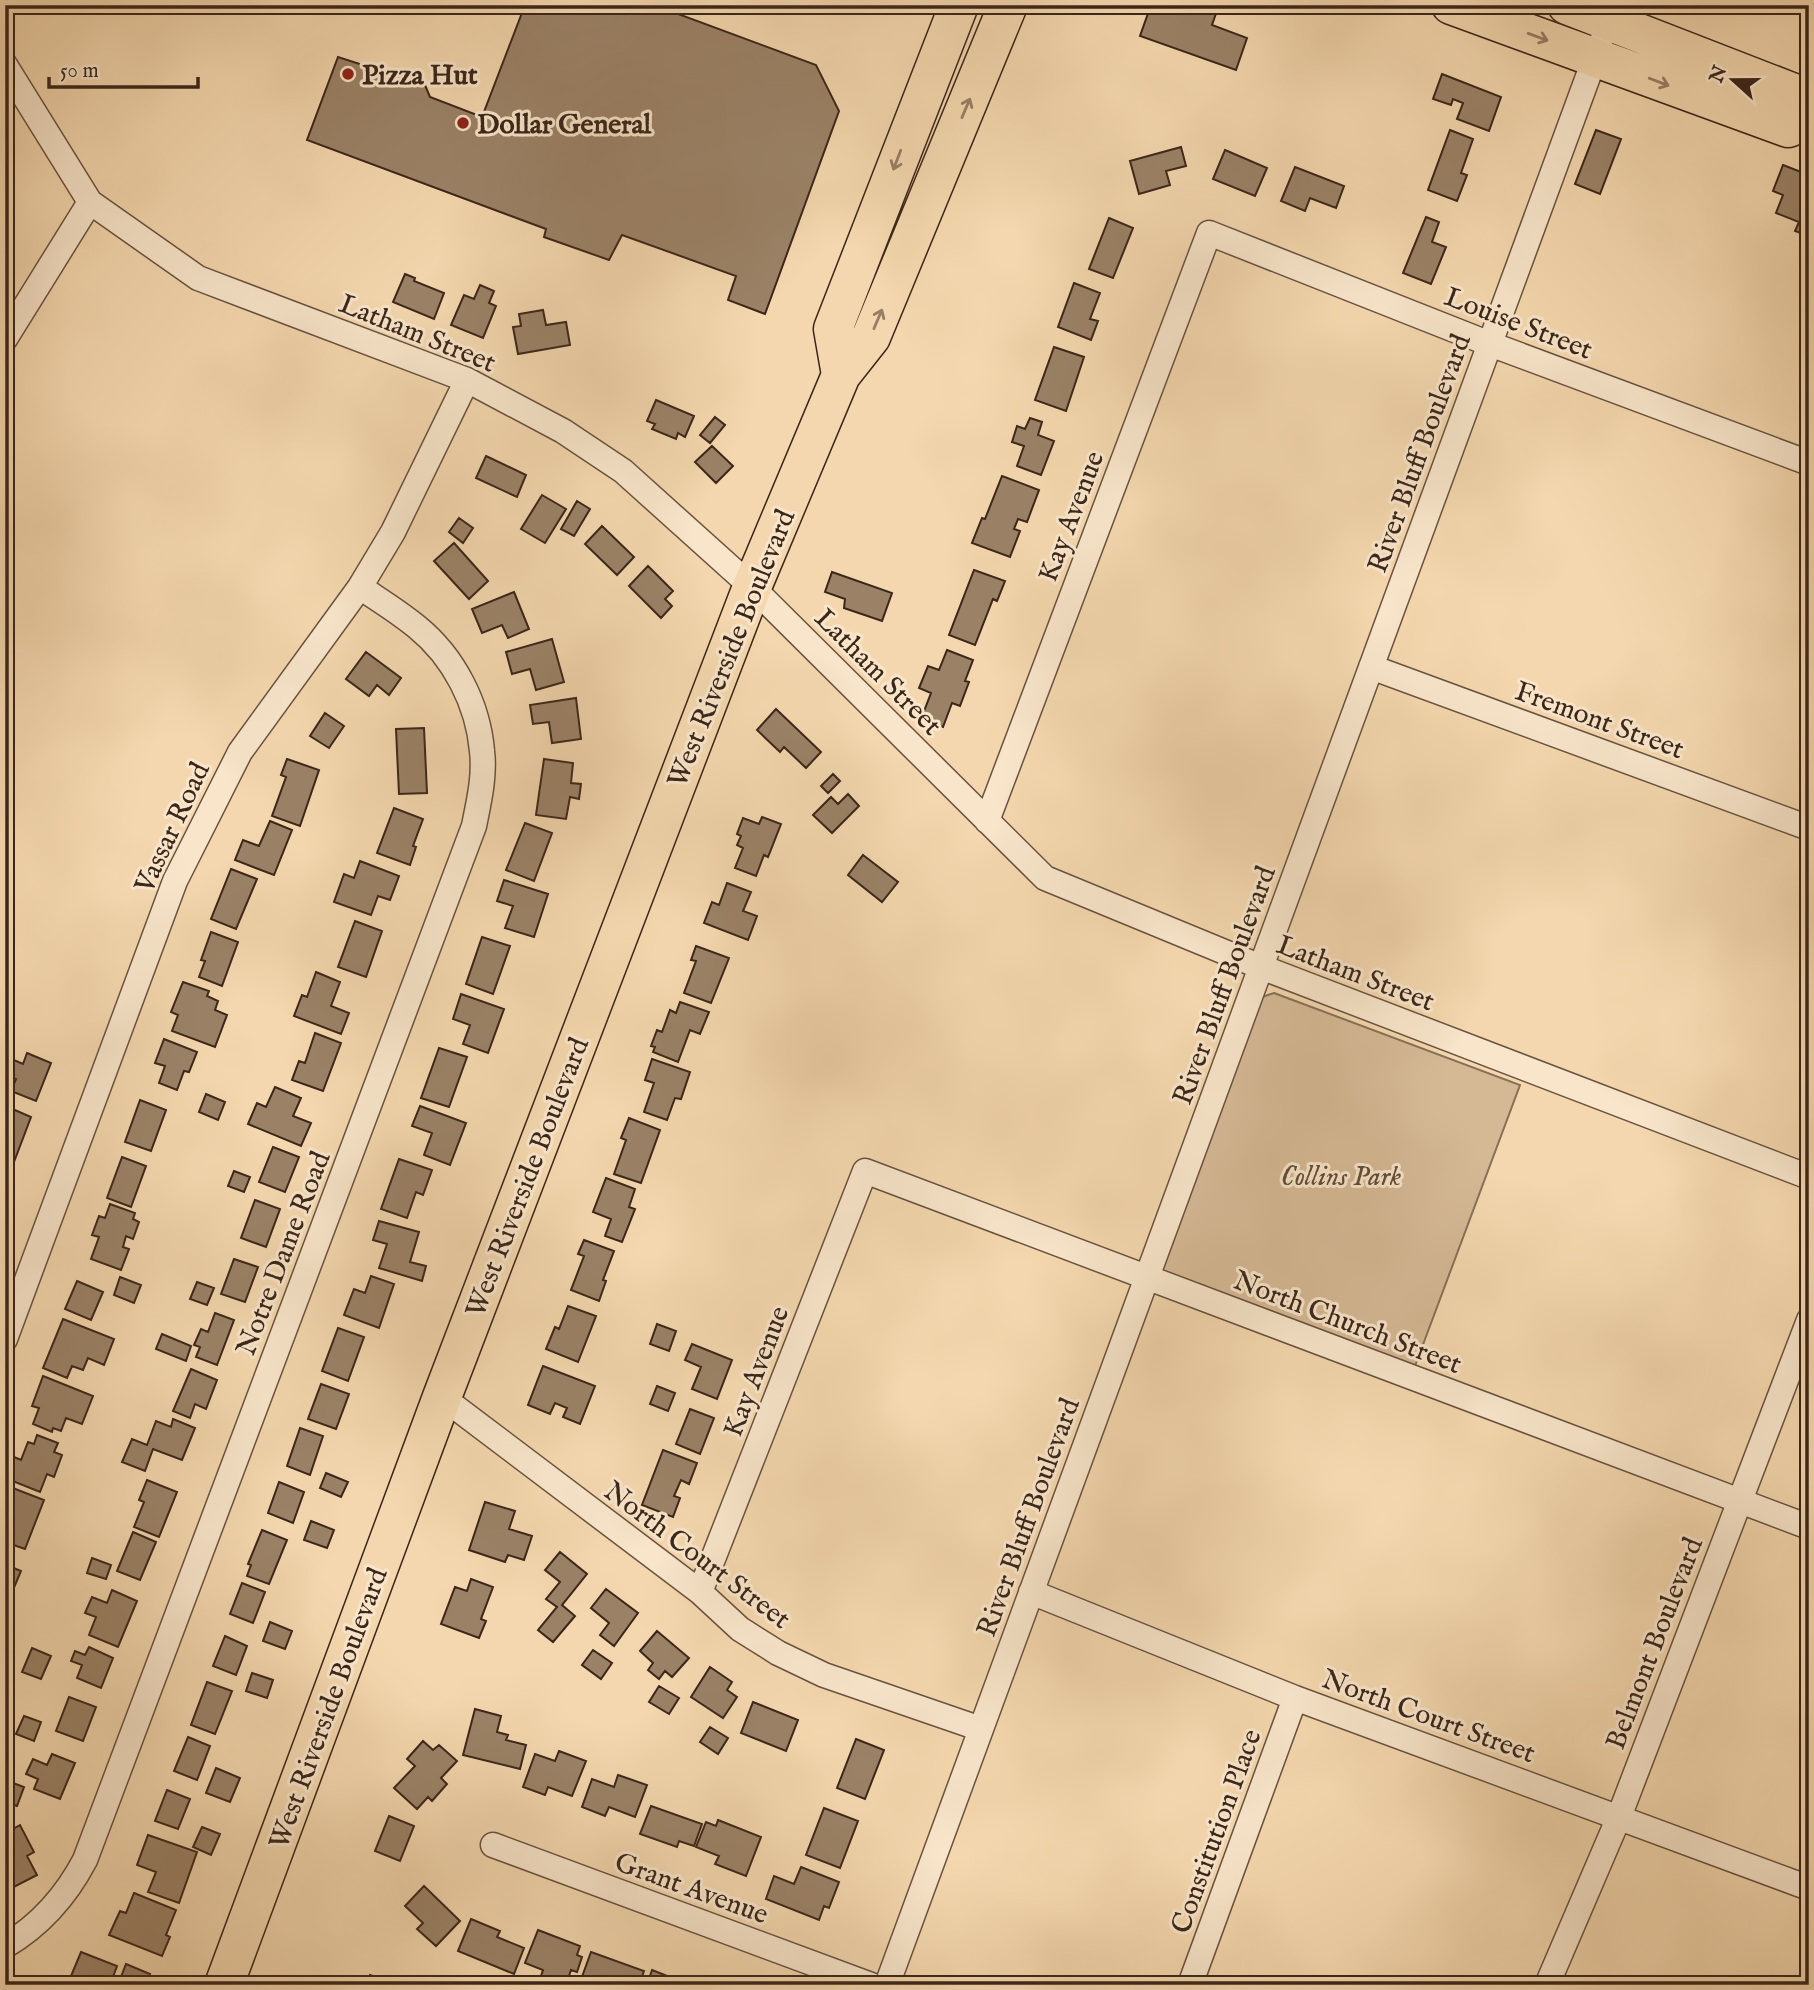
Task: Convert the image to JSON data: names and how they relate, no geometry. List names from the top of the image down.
{
  "streets": {
    "main road": ["West Riverside Boulevard"],
    "street": [
      "Louise Street",
      "Latham Street",
      "River Bluff Boulevard",
      "Kay Avenue",
      "Fremont Street",
      "Vassar Road",
      "Notre Dame Road",
      "North Church Street",
      "North Court Street",
      "Belmont Boulevard",
      "Constitution Place",
      "Grant Avenue"
    ]
  },
  "crossings": [
    ["Louise Street", "River Bluff Boulevard"],
    ["Louise Street", "Kay Avenue"],
    ["Latham Street", "River Bluff Boulevard"],
    ["Latham Street", "Kay Avenue"],
    ["Latham Street", "West Riverside Boulevard"],
    ["Latham Street", "Vassar Road"],
    ["River Bluff Boulevard", "Fremont Street"],
    ["River Bluff Boulevard", "North Church Street"],
    ["River Bluff Boulevard", "North Court Street"],
    ["Kay Avenue", "North Church Street"],
    ["Kay Avenue", "North Court Street"],
    ["West Riverside Boulevard", "North Court Street"],
    ["Vassar Road", "Notre Dame Road"],
    ["North Church Street", "Belmont Boulevard"],
    ["North Court Street", "Belmont Boulevard"],
    ["North Court Street", "Constitution Place"]
  ],
  "parks": ["Collins Park"],
  "places": ["Pizza Hut", "Dollar General"],
  "scale_bar": "50 m",
  "north": "left"
}
